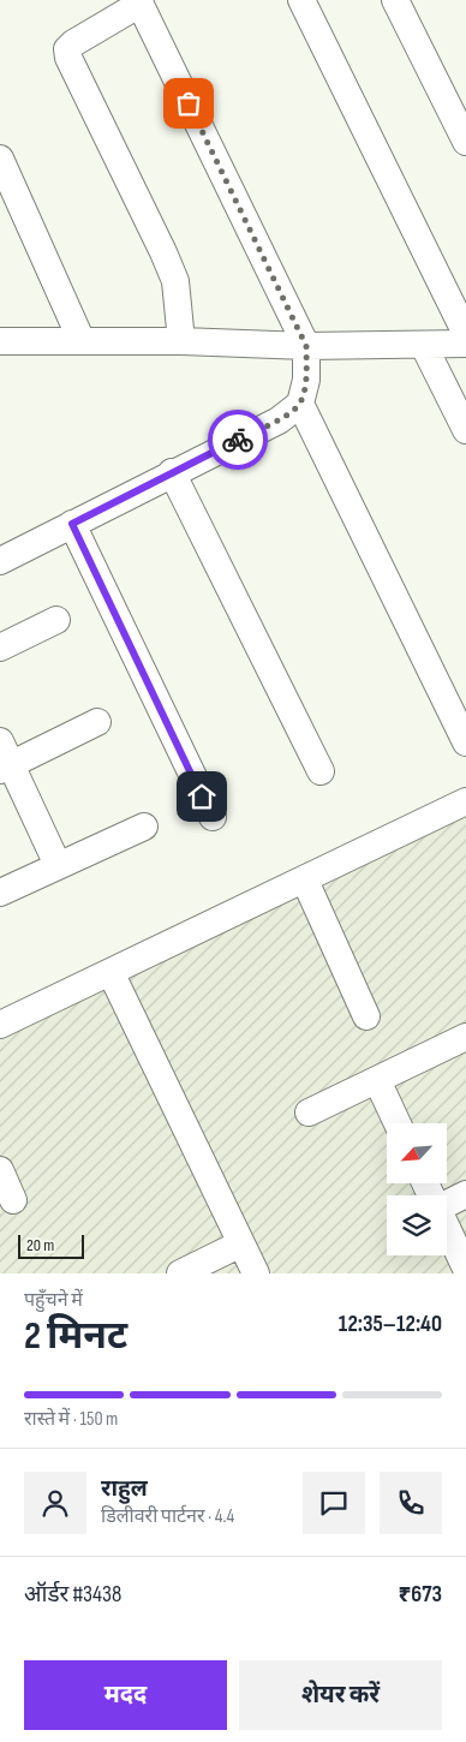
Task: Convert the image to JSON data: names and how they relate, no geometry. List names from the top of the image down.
{
  "scale_bar": "20 m",
  "north": "bottom left",
  "page": {
    "scale": "20 m",
    "heading": ["2 मिनट", "पहुँचने में", "12:35–12:40"],
    "panel": [
      "राहुल",
      "डिलीवरी पार्टनर · 4.4",
      "ऑर्डर #3438",
      "₹673"
    ],
    "bar": "रास्ते में · 150 m",
    "buttons": ["मदद", "शेयर करें"]
  }
}
